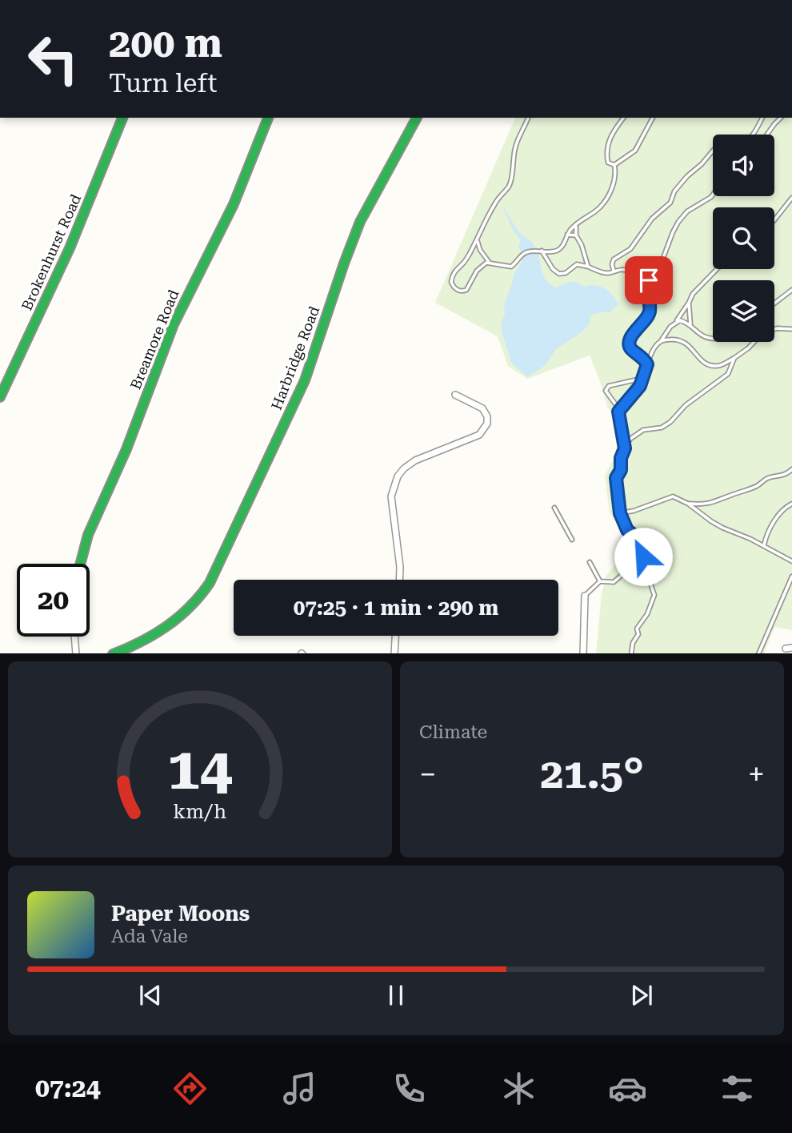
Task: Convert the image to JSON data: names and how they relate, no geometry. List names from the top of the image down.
{
  "streets": {
    "street": ["Brokenhurst Road", "Breamore Road", "Harbridge Road"]
  },
  "page": {
    "turn": ["200 m", "Turn left"],
    "limit": "20",
    "trip": "07:25 · 1 min · 290 m",
    "tile": "Climate",
    "heat": ["−", "21.5°", "+"],
    "song": ["Paper Moons", "Ada Vale"],
    "tabs": "07:24",
    "gauge": ["14", "km/h"]
  }
}
